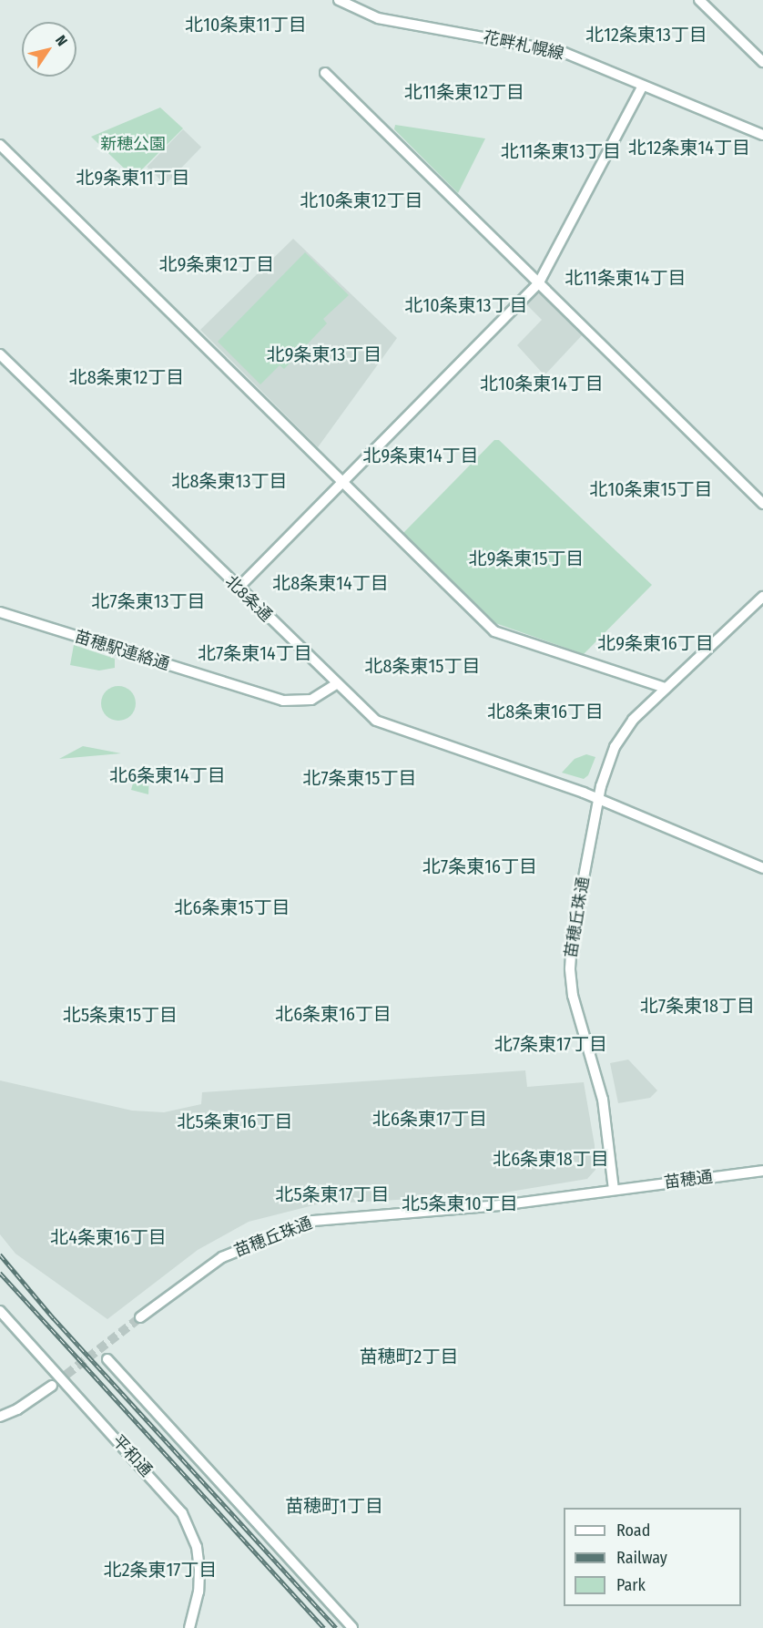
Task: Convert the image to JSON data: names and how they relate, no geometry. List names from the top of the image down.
{
  "streets": {
    "street": [
      "花畔札幌線",
      "北8条通",
      "苗穂駅連絡通",
      "苗穂丘珠通",
      "苗穂通",
      "平和通"
    ]
  },
  "crossings": [
    ["北8条通", "苗穂駅連絡通"],
    ["北8条通", "苗穂丘珠通"],
    ["苗穂丘珠通", "苗穂通"]
  ],
  "districts": [
    "北10条東11丁目",
    "北12条東13丁目",
    "北11条東12丁目",
    "北12条東14丁目",
    "北11条東13丁目",
    "北9条東11丁目",
    "北10条東12丁目",
    "北9条東12丁目",
    "北11条東14丁目",
    "北10条東13丁目",
    "北9条東13丁目",
    "北8条東12丁目",
    "北10条東14丁目",
    "北9条東14丁目",
    "北8条東13丁目",
    "北10条東15丁目",
    "北9条東15丁目",
    "北8条東14丁目",
    "北7条東13丁目",
    "北9条東16丁目",
    "北7条東14丁目",
    "北8条東15丁目",
    "北8条東16丁目",
    "北6条東14丁目",
    "北7条東15丁目",
    "北7条東16丁目",
    "北6条東15丁目",
    "北7条東18丁目",
    "北6条東16丁目",
    "北5条東15丁目",
    "北7条東17丁目",
    "北6条東17丁目",
    "北5条東16丁目",
    "北6条東18丁目",
    "北5条東17丁目",
    "北5条東10丁目",
    "北4条東16丁目",
    "苗穂町2丁目",
    "苗穂町1丁目",
    "北2条東17丁目"
  ],
  "parks": ["新穂公園"],
  "legend": ["Road", "Railway", "Park"],
  "north": "top right"
}
